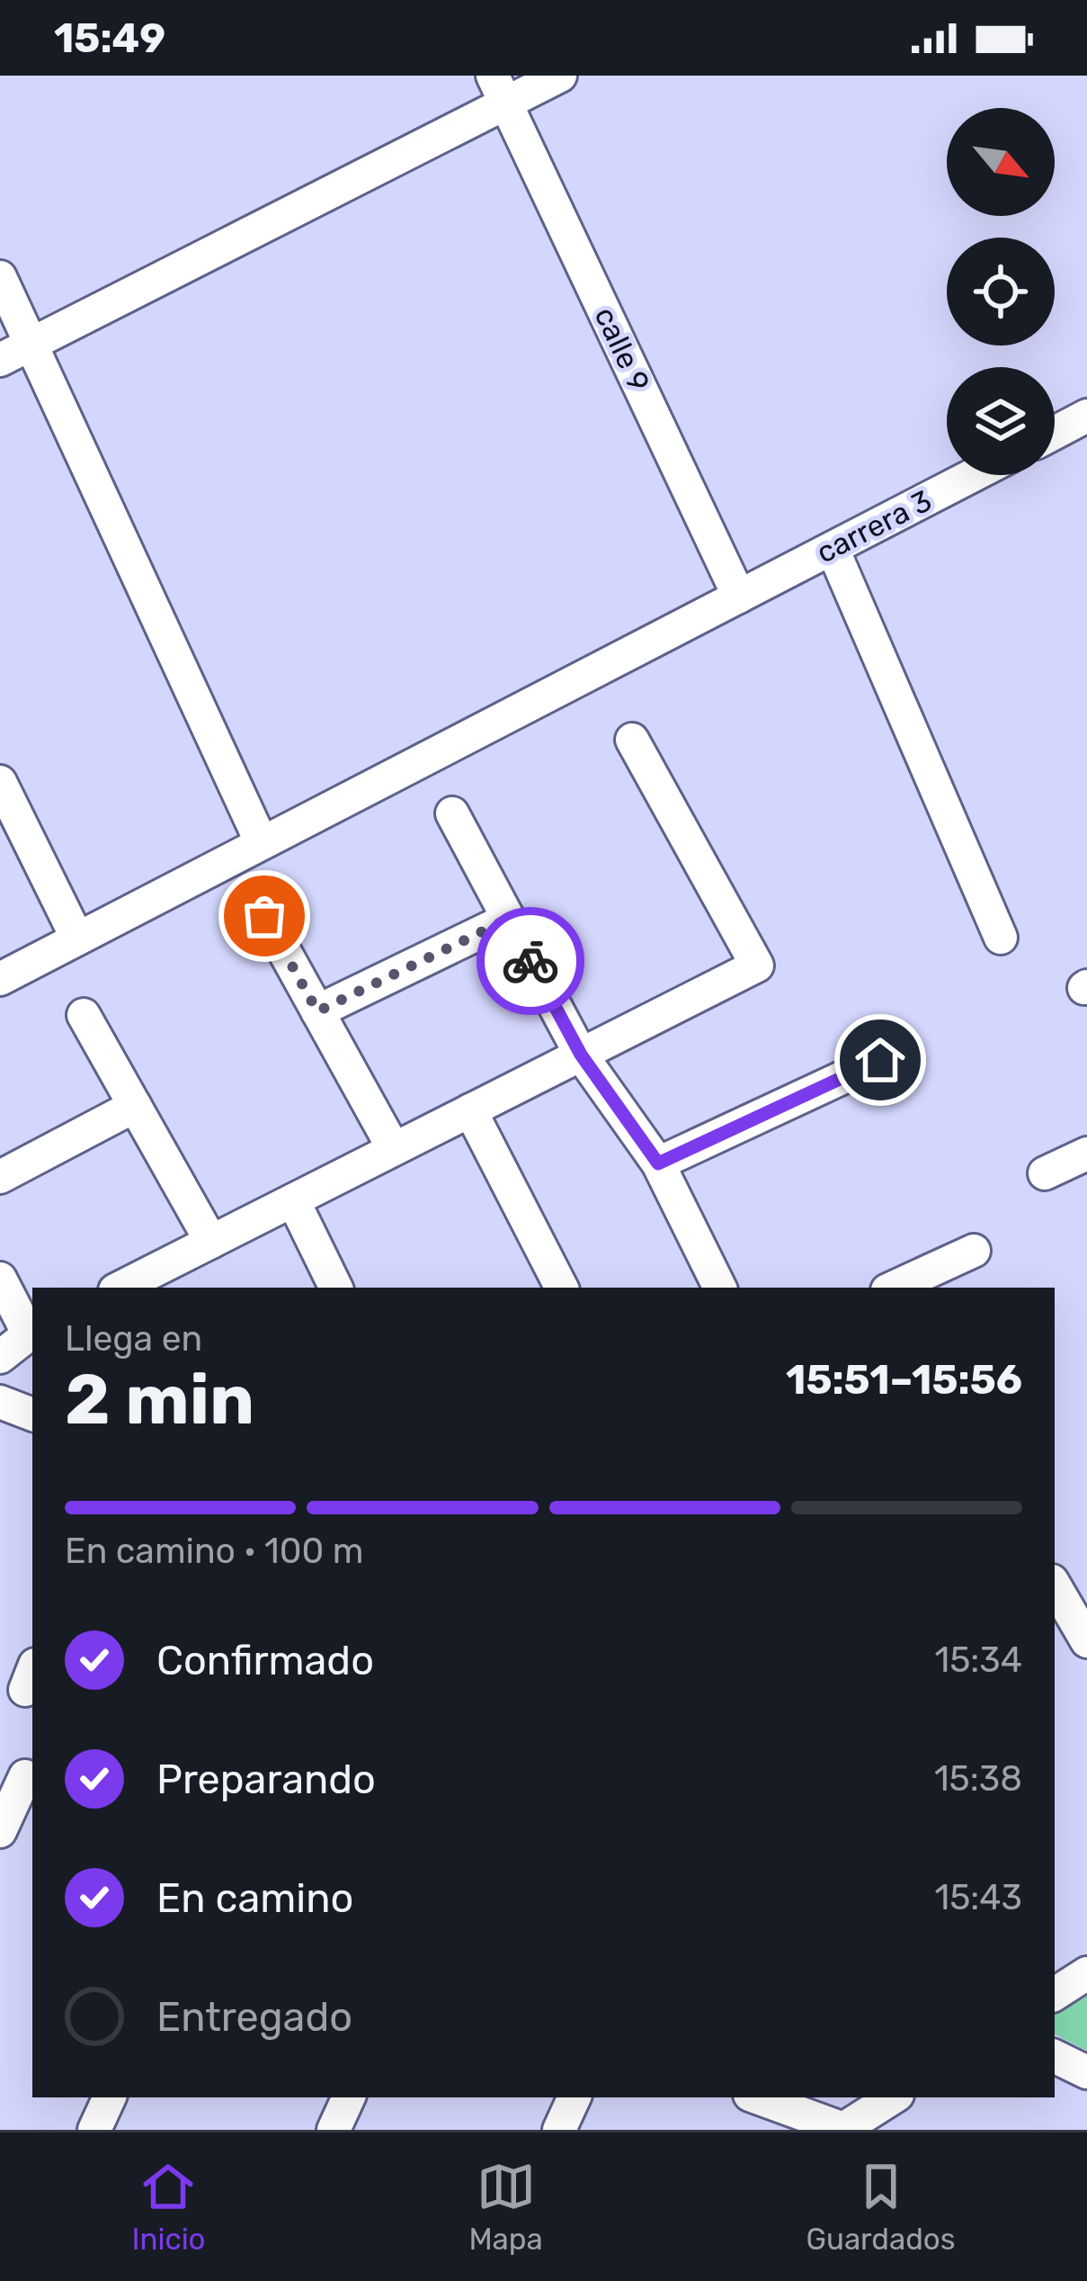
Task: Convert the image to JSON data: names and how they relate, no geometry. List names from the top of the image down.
{
  "streets": {
    "street": ["calle 9", "carrera 3"]
  },
  "crossings": [
    ["calle 9", "carrera 3"]
  ],
  "north": "bottom right",
  "page": {
    "status": "15:49",
    "heading": ["2 min", "Llega en", "15:51–15:56"],
    "bar": "En camino · 100 m",
    "list": [
      ["Confirmado", "15:34"],
      ["Preparando", "15:38"],
      ["En camino", "15:43"],
      "Entregado"
    ],
    "tabs": ["Inicio", "Mapa", "Guardados"]
  }
}
